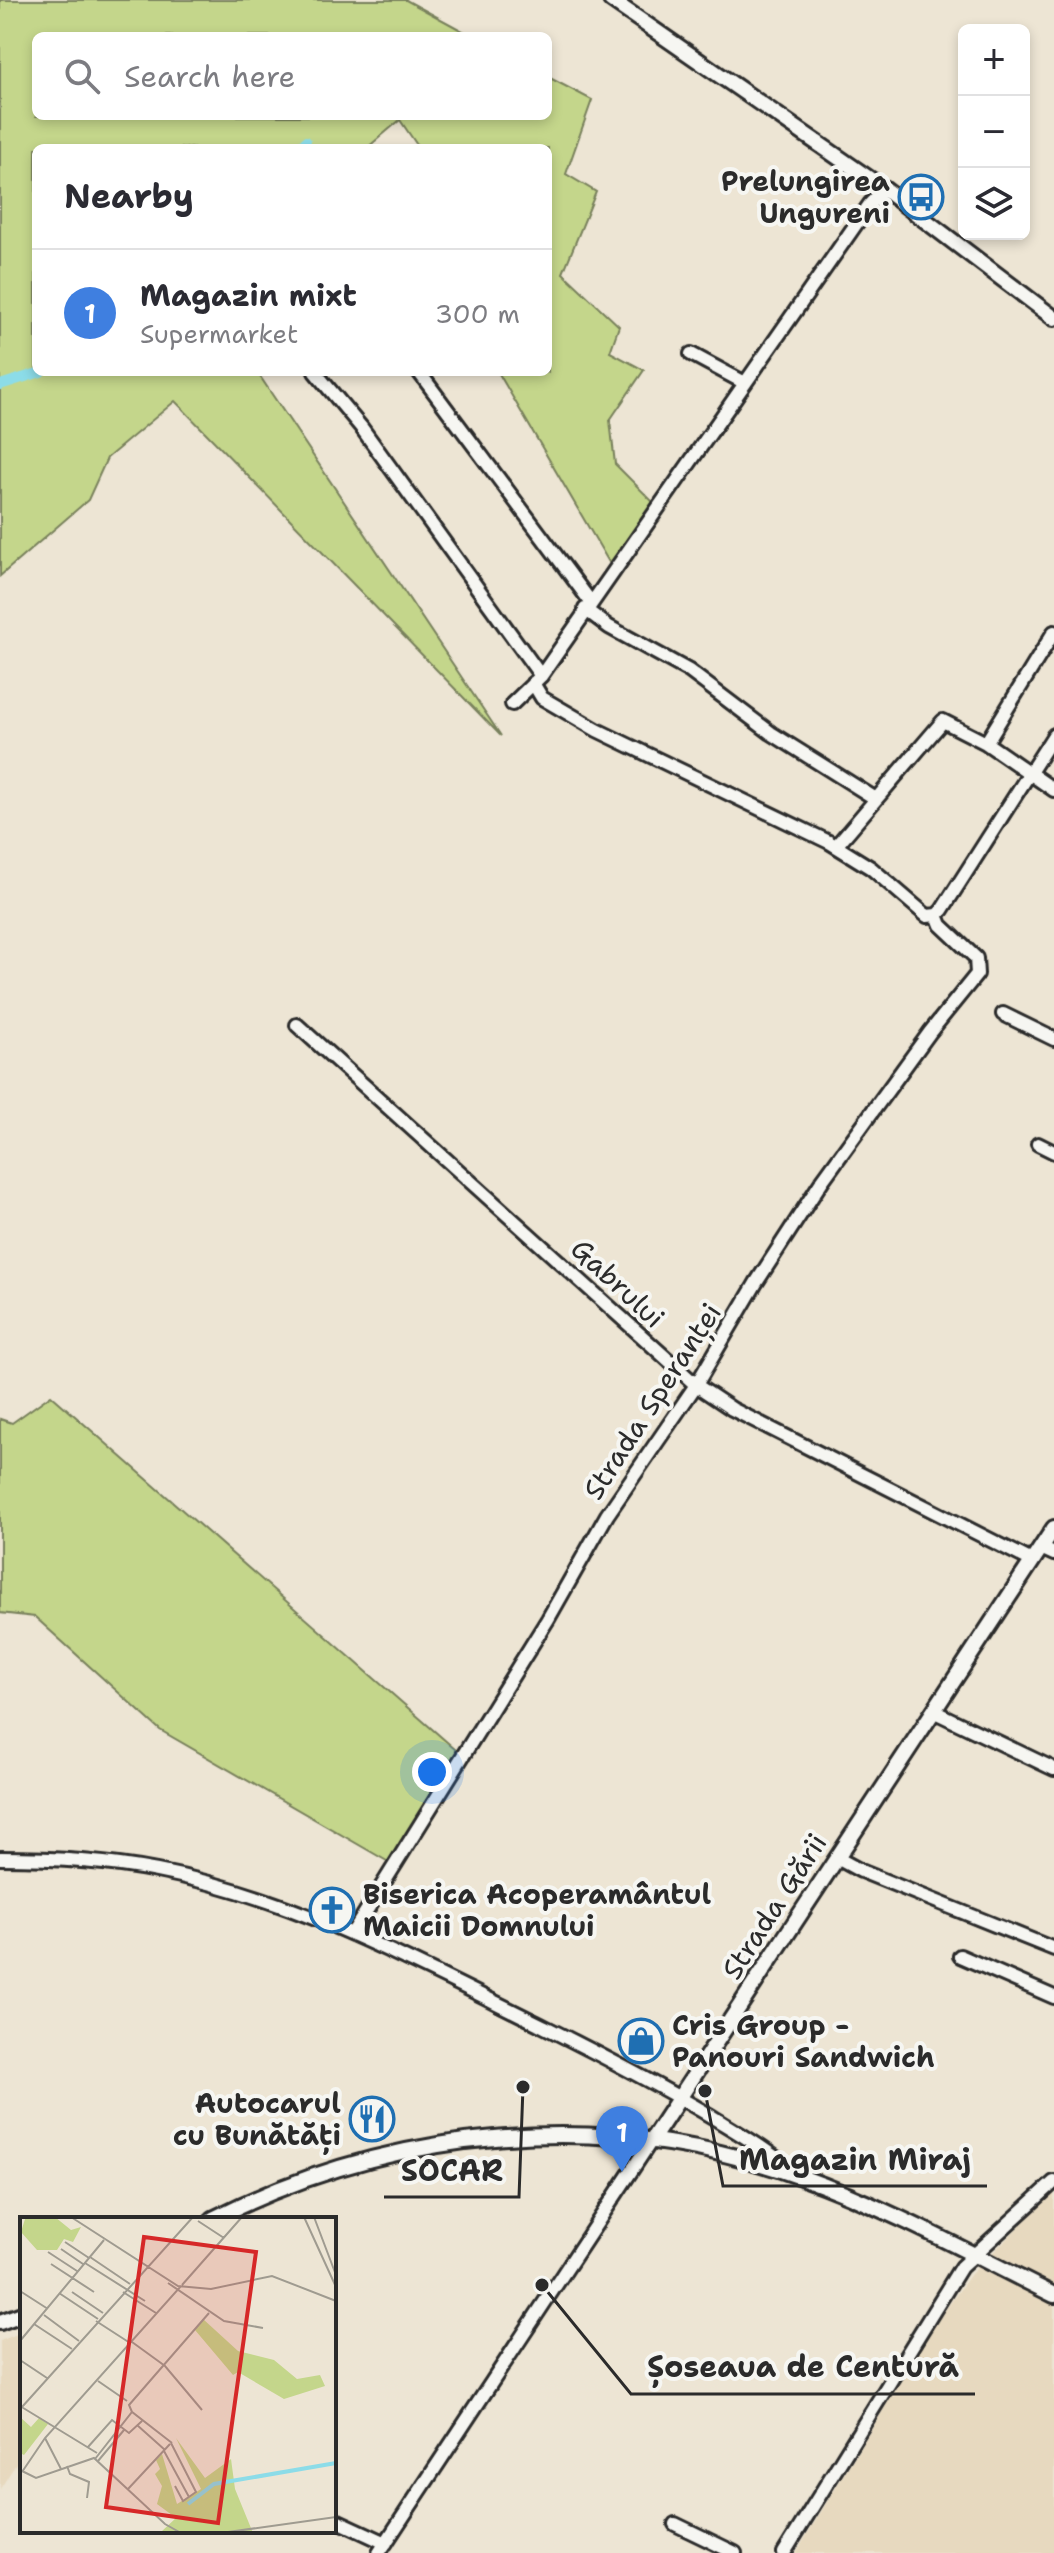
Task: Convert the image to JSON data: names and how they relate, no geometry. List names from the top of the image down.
{
  "streets": {
    "main road": ["Strada Gării"],
    "street": ["Gabrului", "Strada Speranței"]
  },
  "crossings": [
    ["Gabrului", "Strada Speranței"],
    ["Gabrului", "Strada Gării"]
  ],
  "places": {
    "bus stop": ["Prelungirea Ungureni"],
    "church": ["Biserica Acoperamântul Maicii Domnului"],
    "shop": ["Cris Group - Panouri Sandwich"],
    "other": ["SOCAR", "Magazin Miraj", "Șoseaua de Centură"],
    "restaurant": ["Autocarul cu Bunătăți"]
  },
  "page": {
    "map_buttons": ["+", "−"],
    "search": "Search here",
    "heading": "Nearby",
    "list": [
      {
        "mark": "1",
        "name": "Magazin mixt",
        "note": "Supermarket",
        "value": "300 m"
      }
    ],
    "pins": "1"
  }
}
